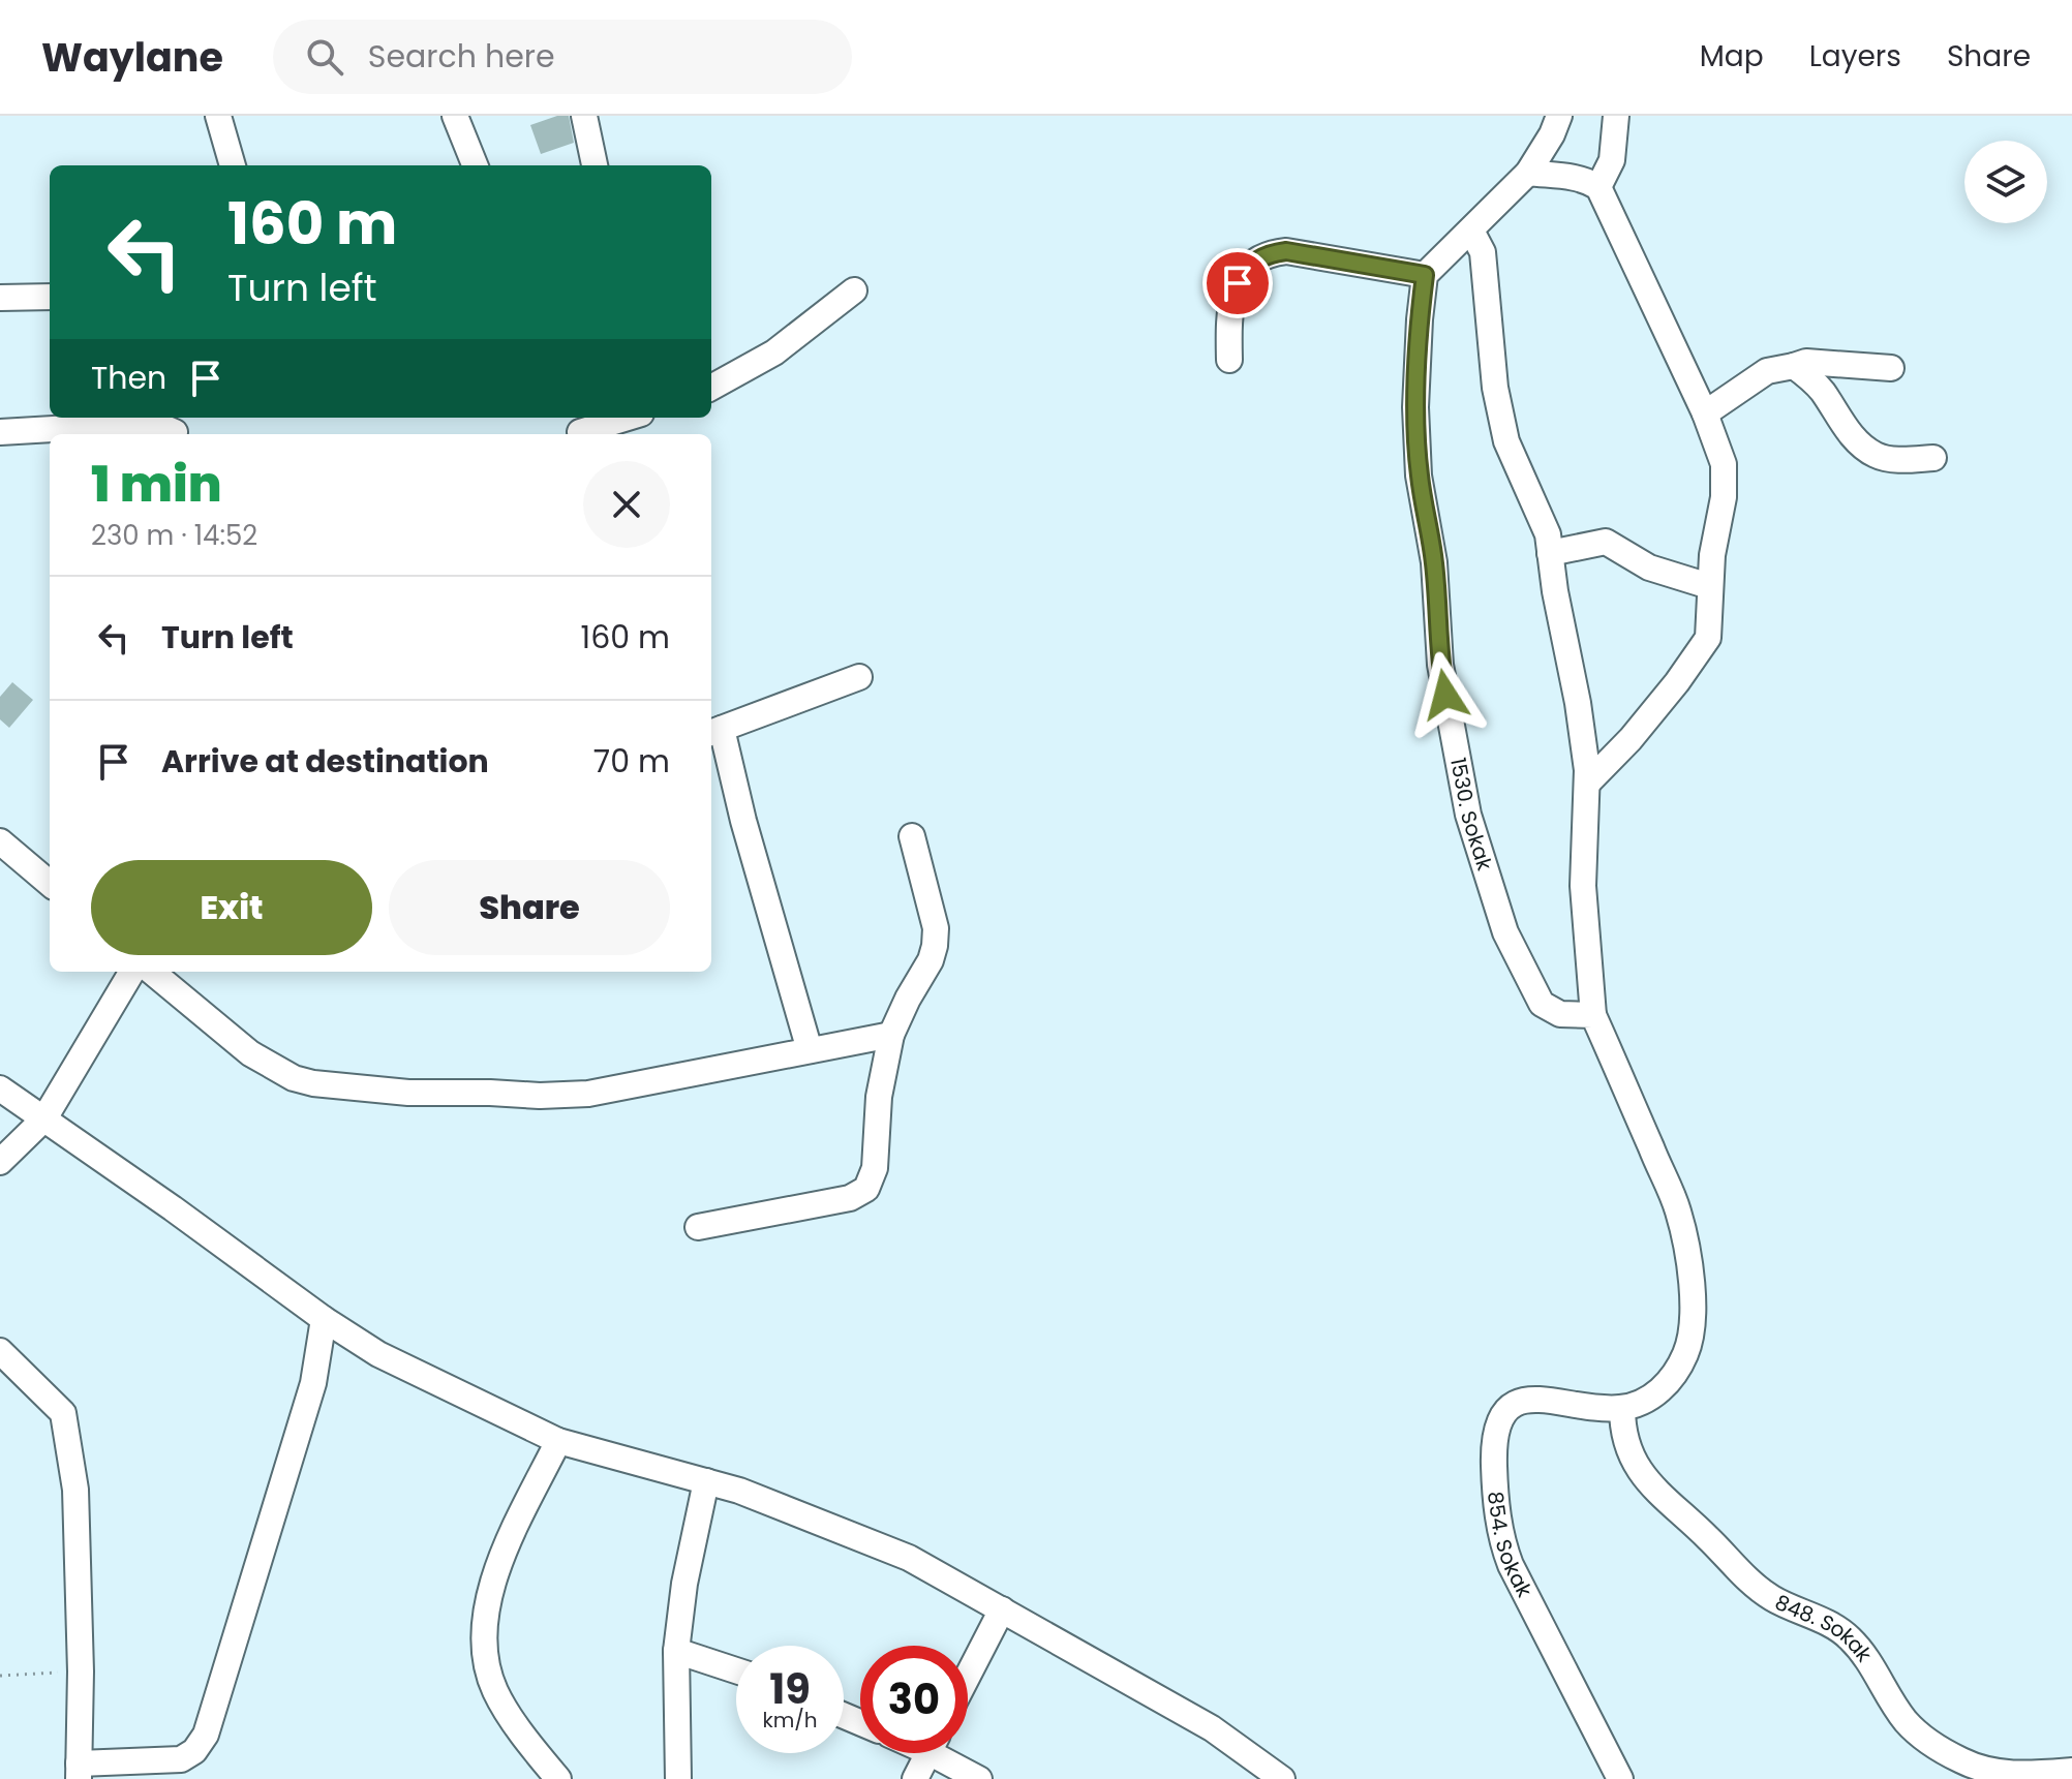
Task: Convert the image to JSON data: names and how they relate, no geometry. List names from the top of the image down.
{
  "streets": {
    "street": ["1530. Sokak", "854. Sokak", "848. Sokak"]
  },
  "crossings": [
    ["854. Sokak", "848. Sokak"]
  ],
  "page": {
    "header": "Waylane",
    "search": "Search here",
    "nav": ["Map", "Layers", "Share"],
    "turn": ["160 m", "Turn left"],
    "then": "Then",
    "heading": ["1 min", "230 m · 14:52"],
    "list": [
      {
        "name": "Turn left",
        "value": "160 m"
      },
      {
        "name": "Arrive at destination",
        "value": "70 m"
      }
    ],
    "buttons": ["Exit", "Share"],
    "speed": "19 km/h",
    "limit": "30"
  }
}
